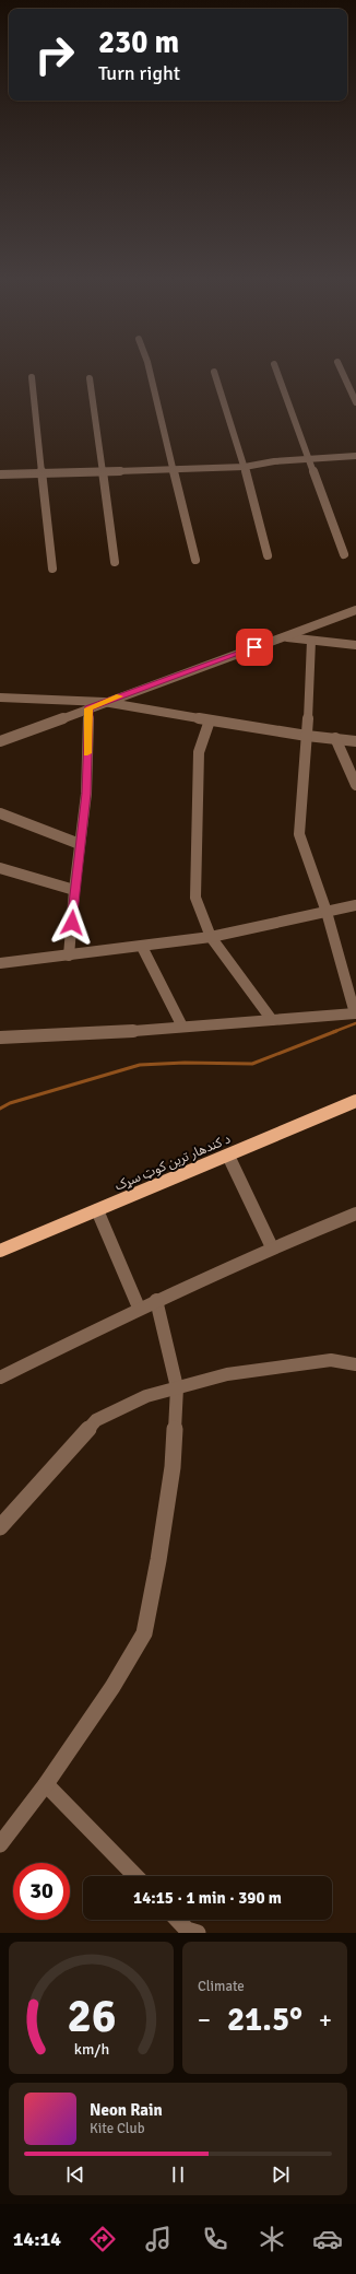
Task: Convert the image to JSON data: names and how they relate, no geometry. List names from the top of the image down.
{
  "streets": {
    "main road": ["د کندهار ترين کوټ سړک"]
  },
  "page": {
    "turn": ["230 m", "Turn right"],
    "limit": "30",
    "trip": "14:15 · 1 min · 390 m",
    "tile": "Climate",
    "heat": ["−", "21.5°", "+"],
    "song": ["Neon Rain", "Kite Club"],
    "tabs": "14:14",
    "gauge": ["26", "km/h"]
  }
}
